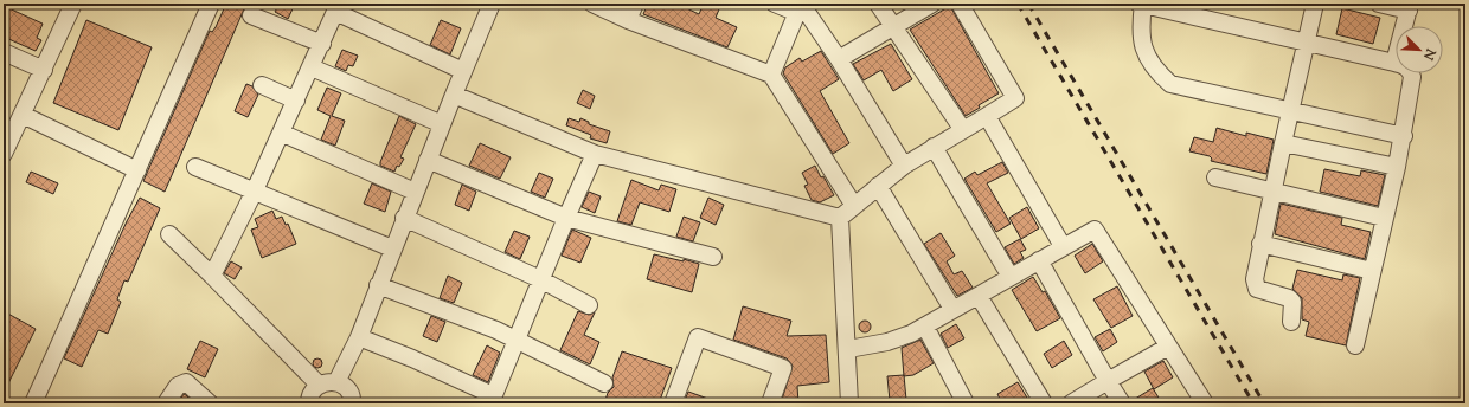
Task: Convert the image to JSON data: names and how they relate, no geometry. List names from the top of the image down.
{
  "north": "bottom right"
}
